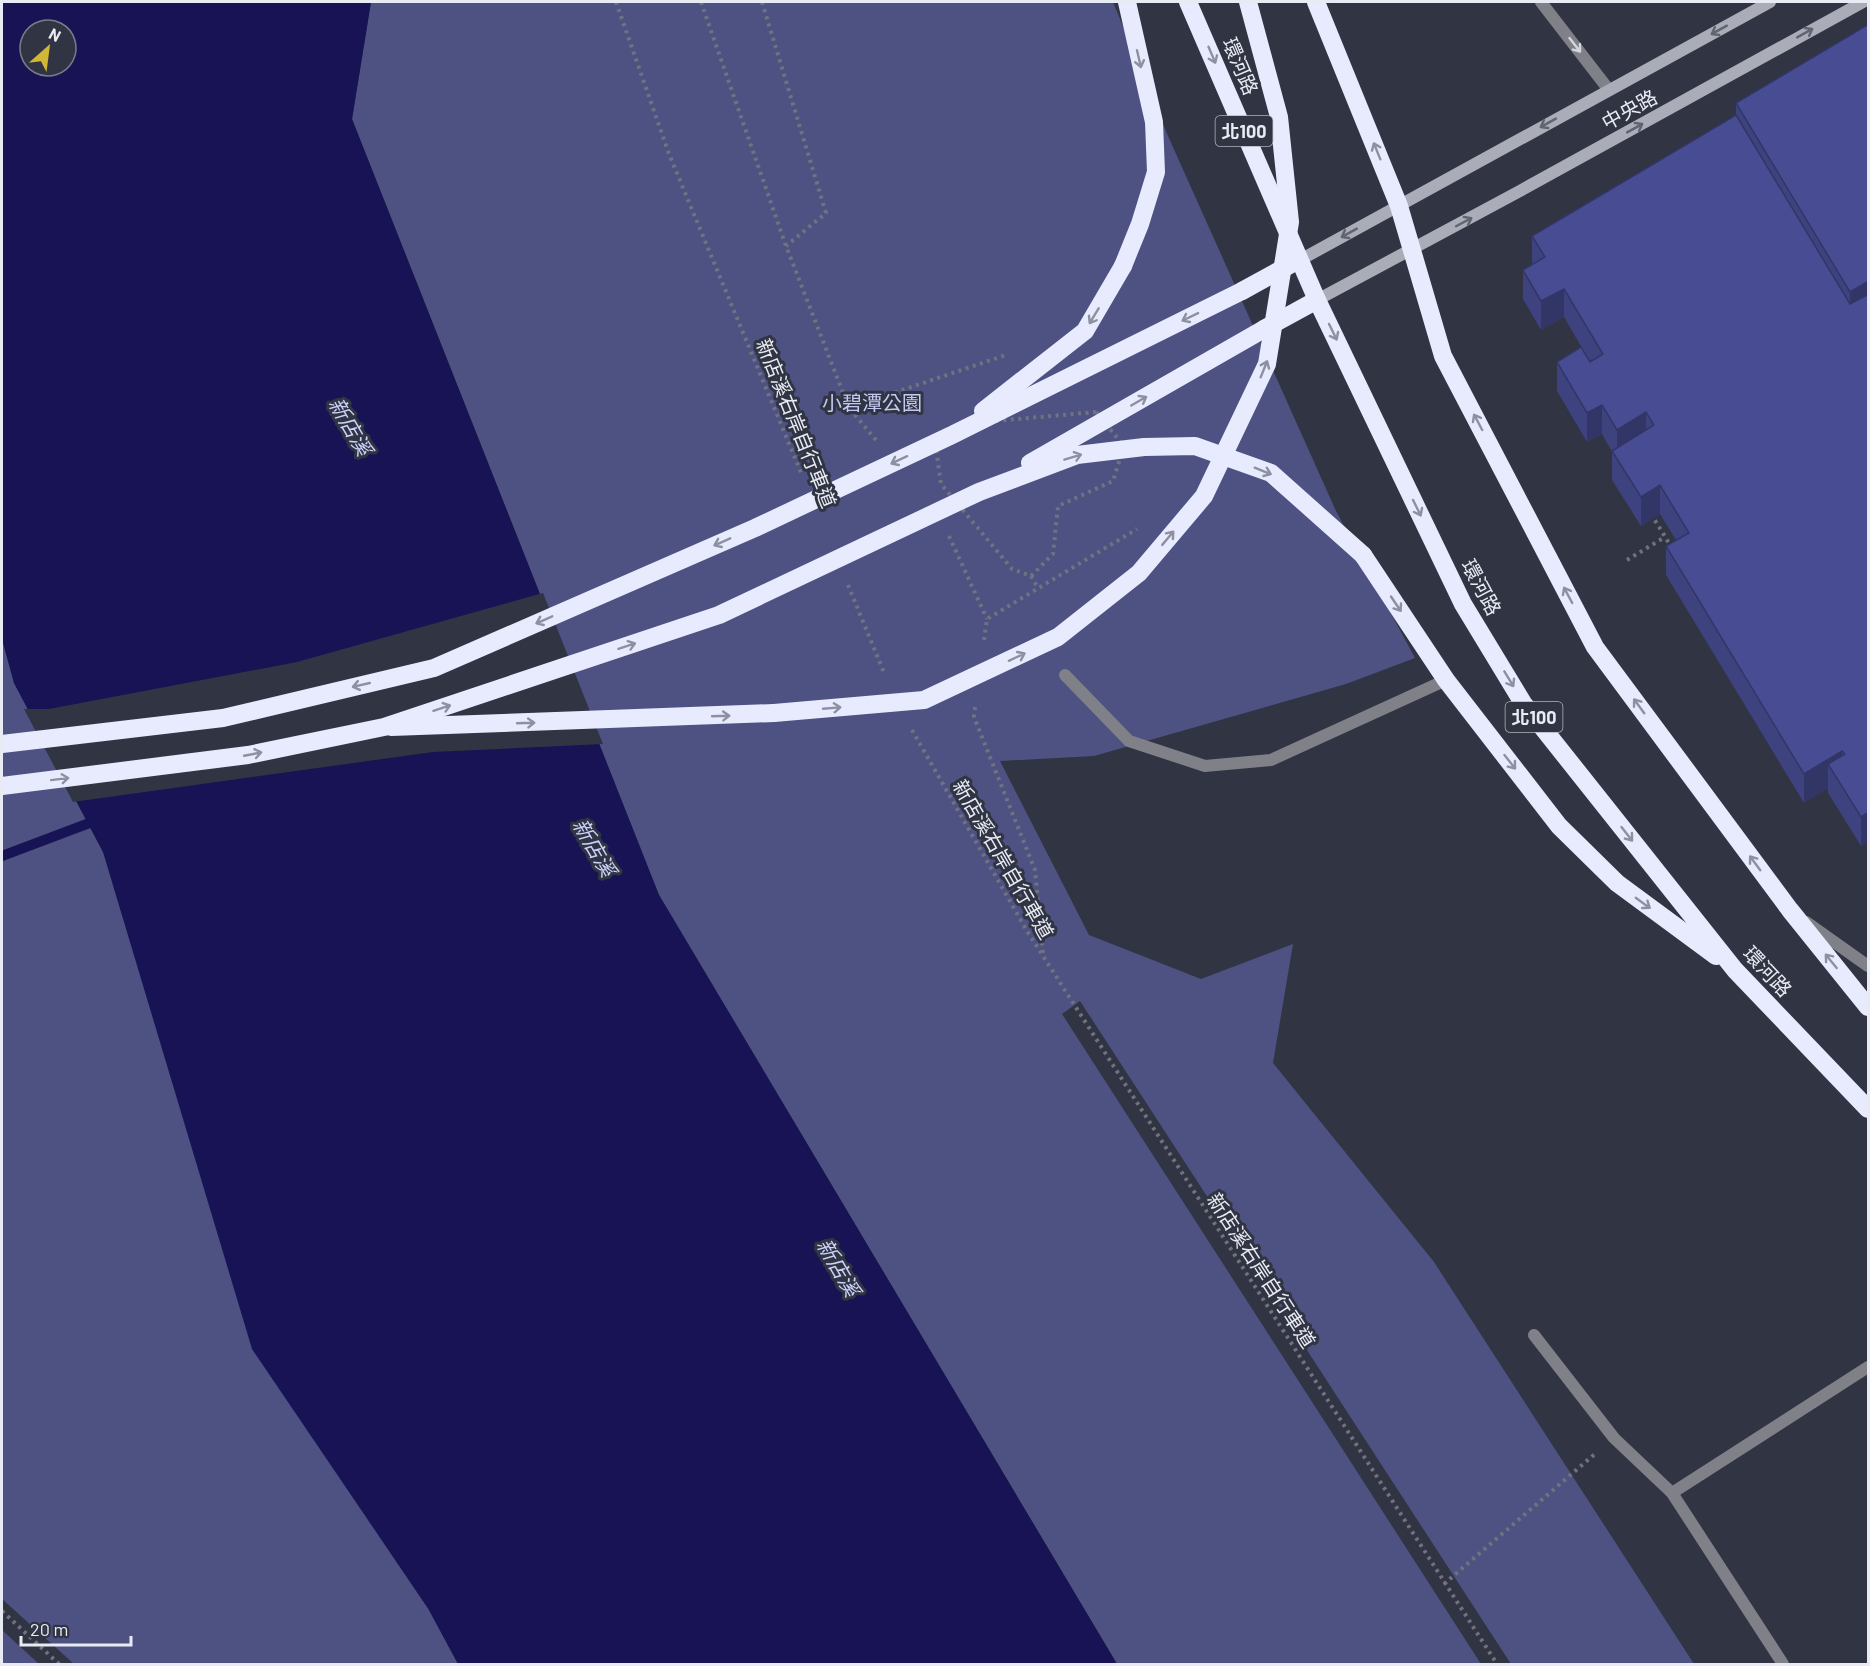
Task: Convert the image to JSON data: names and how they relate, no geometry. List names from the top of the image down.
{
  "streets": {
    "highway": ["環河路", "北100"],
    "street": ["中央路"],
    "path": ["新店溪右岸自行車道"]
  },
  "crossings": [
    ["環河路", "中央路"]
  ],
  "water": ["新店溪"],
  "parks": ["小碧潭公園"],
  "scale_bar": "20 m",
  "north": "top right"
}
